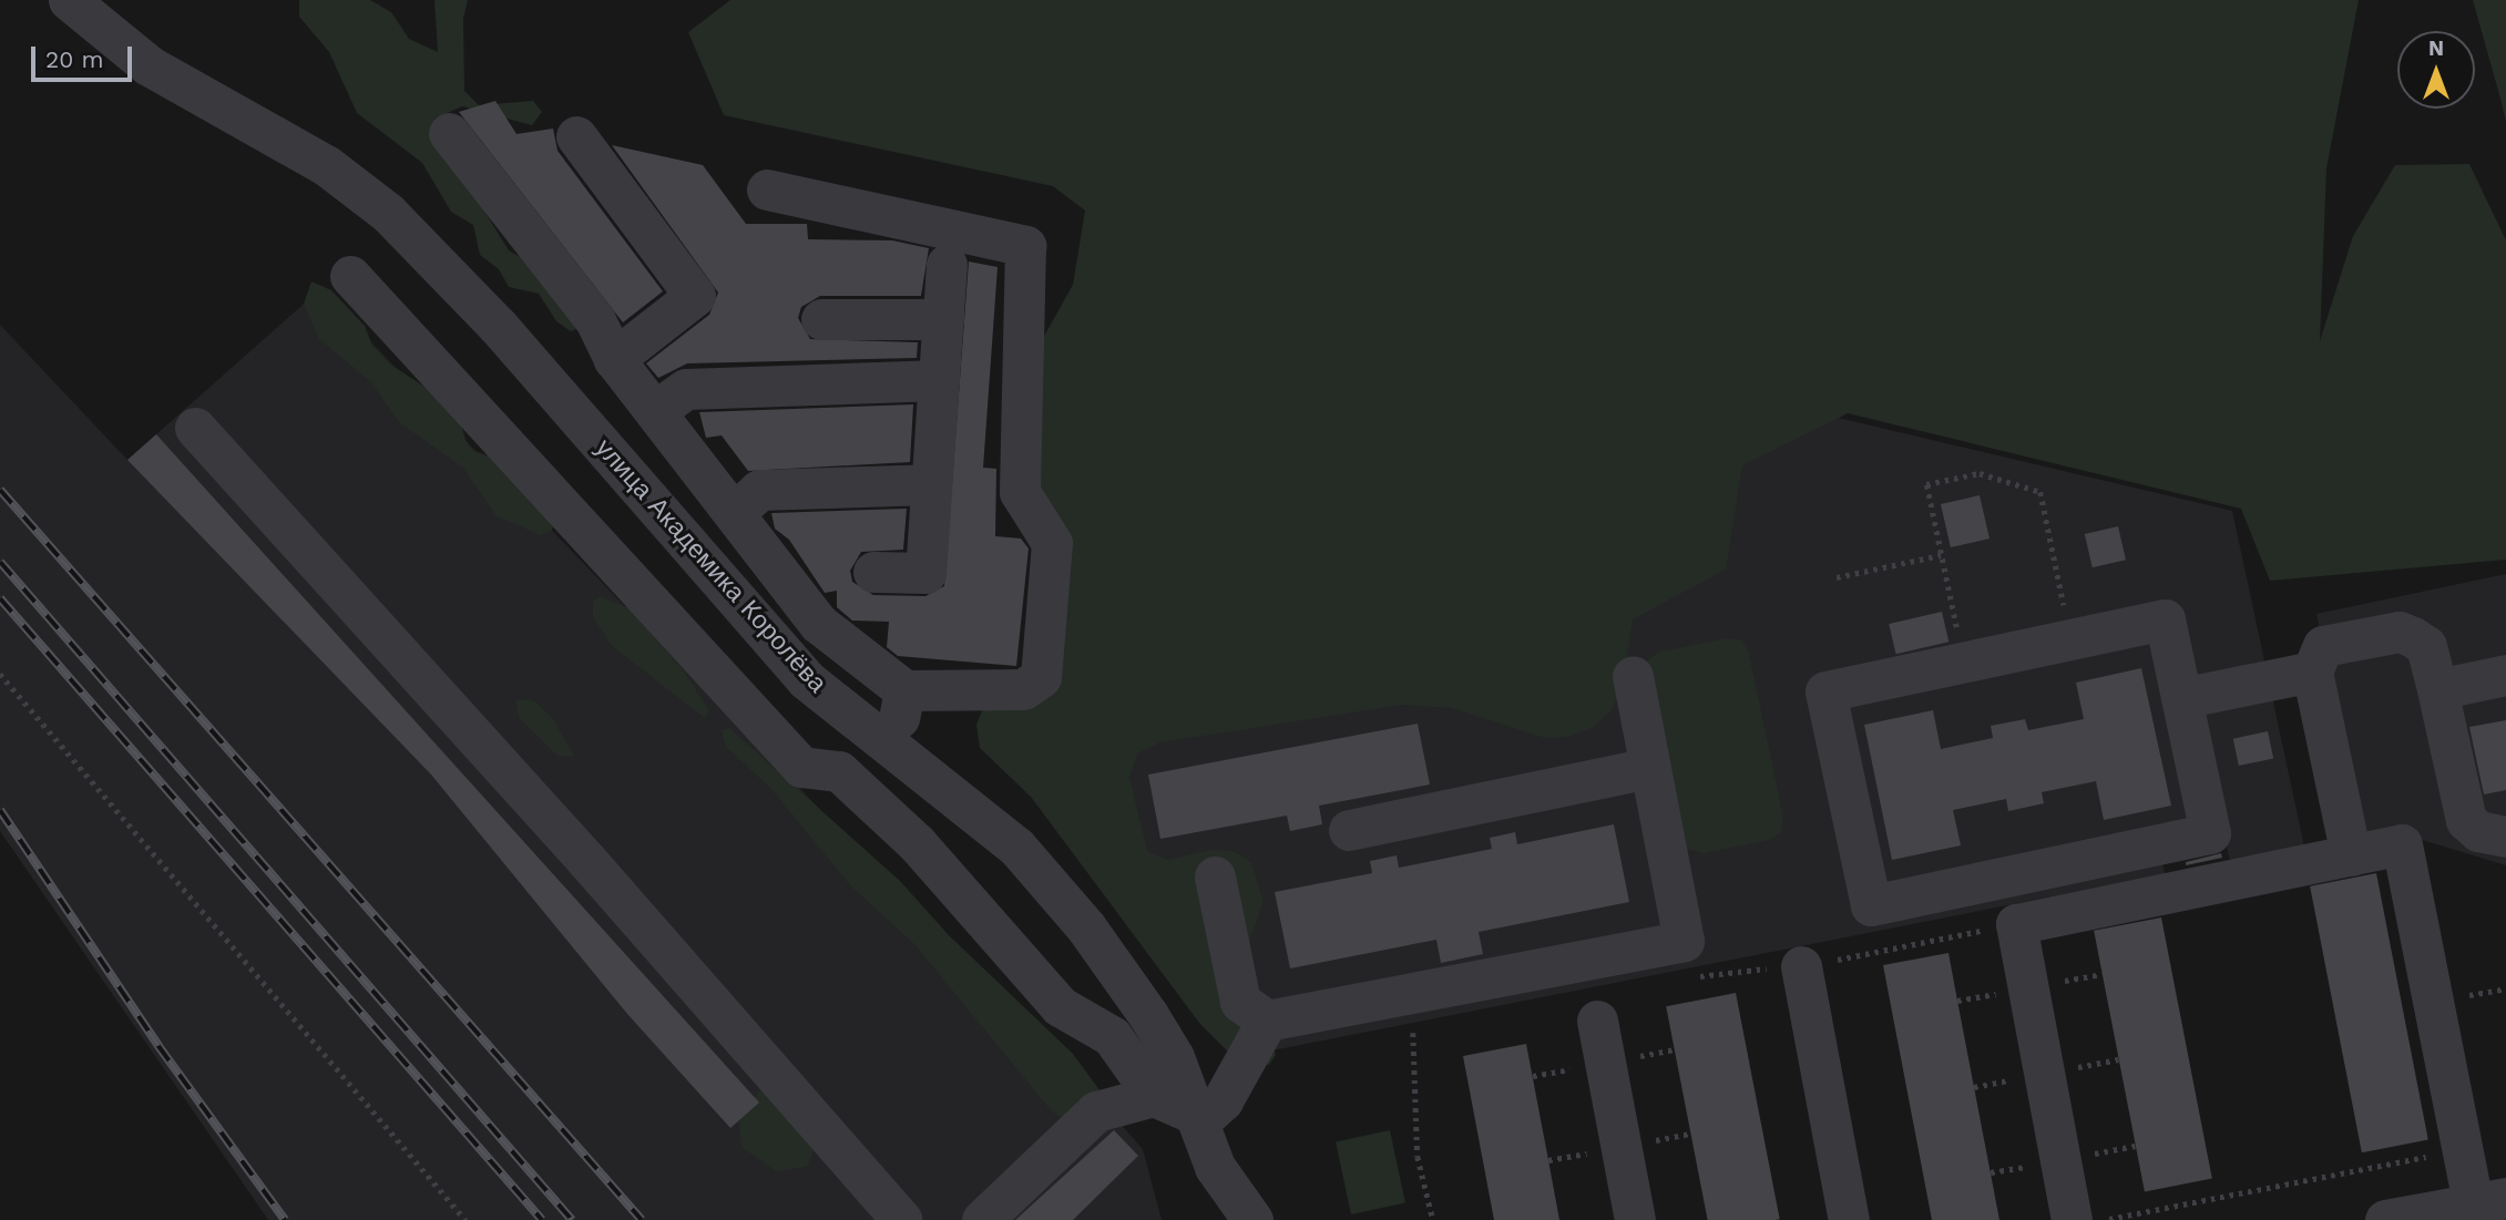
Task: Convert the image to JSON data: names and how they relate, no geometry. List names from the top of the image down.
{
  "streets": {
    "street": ["улица Академика Королёва"]
  },
  "scale_bar": "20 m",
  "north": "top"
}
